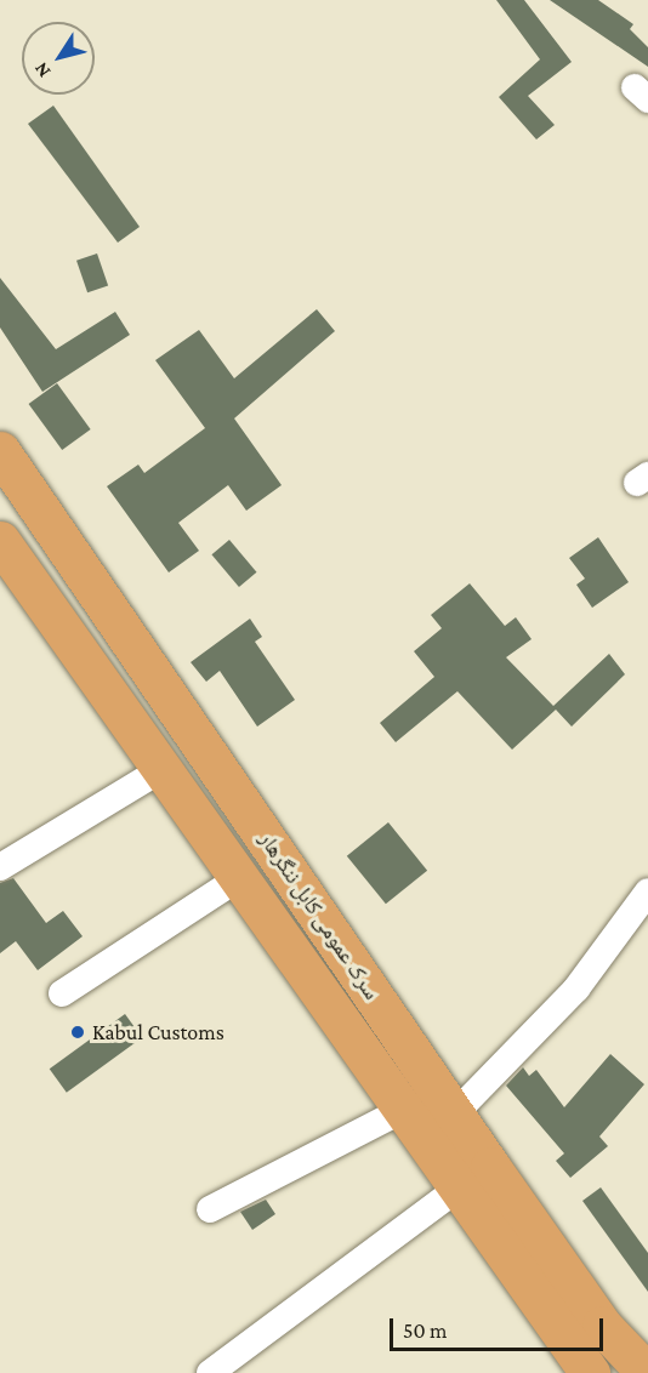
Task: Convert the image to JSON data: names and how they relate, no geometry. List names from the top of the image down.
{
  "streets": {
    "highway": ["سرک عمومی کابل ننگرهار"]
  },
  "places": ["Kabul Customs"],
  "scale_bar": "50 m",
  "north": "bottom left"
}
